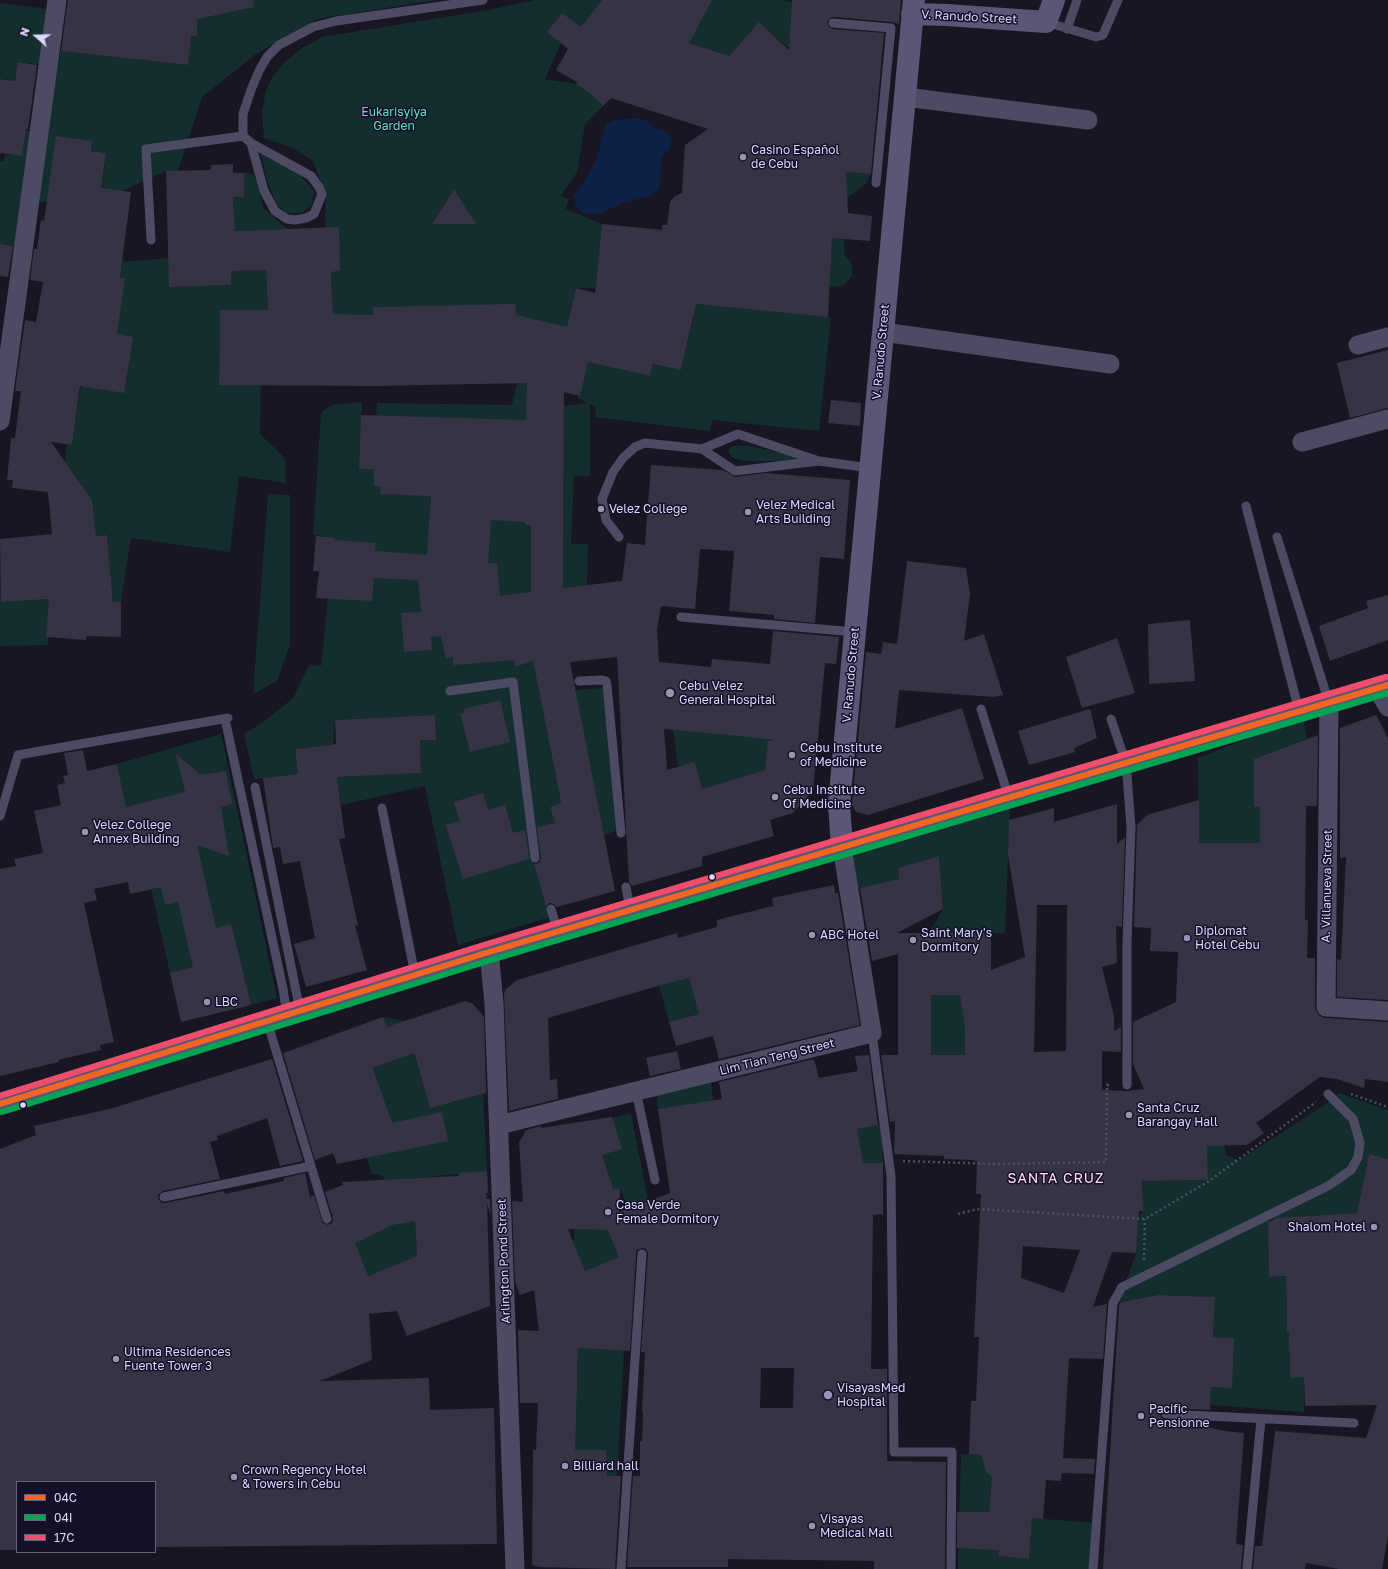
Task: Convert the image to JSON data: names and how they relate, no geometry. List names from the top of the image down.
{
  "streets": {
    "street": [
      "V. Ranudo Street",
      "A. Villanueva Street",
      "Lim Tian Teng Street",
      "Arlington Pond Street"
    ]
  },
  "crossings": [
    ["Lim Tian Teng Street", "Arlington Pond Street"]
  ],
  "districts": ["SANTA CRUZ"],
  "parks": ["Eukarisyiya Garden"],
  "places": [
    "Casino Español de Cebu",
    "Velez College",
    "Velez Medical Arts Building",
    "Cebu Velez General Hospital",
    "Cebu Institute of Medicine",
    "Cebu Institute Of Medicine",
    "Velez College Annex Building",
    "ABC Hotel",
    "Diplomat Hotel Cebu",
    "Saint Mary's Dormitory",
    "LBC",
    "Santa Cruz Barangay Hall",
    "Casa Verde Female Dormitory",
    "Shalom Hotel",
    "Ultima Residences Fuente Tower 3",
    "VisayasMed Hospital",
    "Pacific Pensionne",
    "Billiard hall",
    "Crown Regency Hotel & Towers in Cebu",
    "Visayas Medical Mall"
  ],
  "lines": ["transit line 17C", "transit line 04C", "transit line 04I"],
  "legend": ["04C", "04I", "17C"],
  "north": "left"
}
